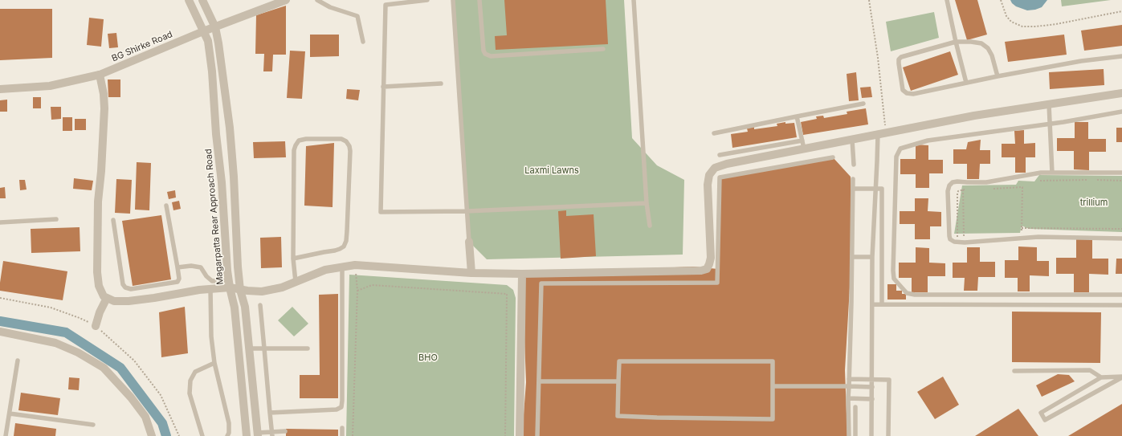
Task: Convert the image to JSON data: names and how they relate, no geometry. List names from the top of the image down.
{
  "streets": {
    "street": ["BG Shirke Road", "Magarpatta Rear Approach Road"]
  },
  "crossings": [
    ["BG Shirke Road", "Magarpatta Rear Approach Road"]
  ],
  "parks": ["Laxmi Lawns", "trillium", "BHO"]
}
